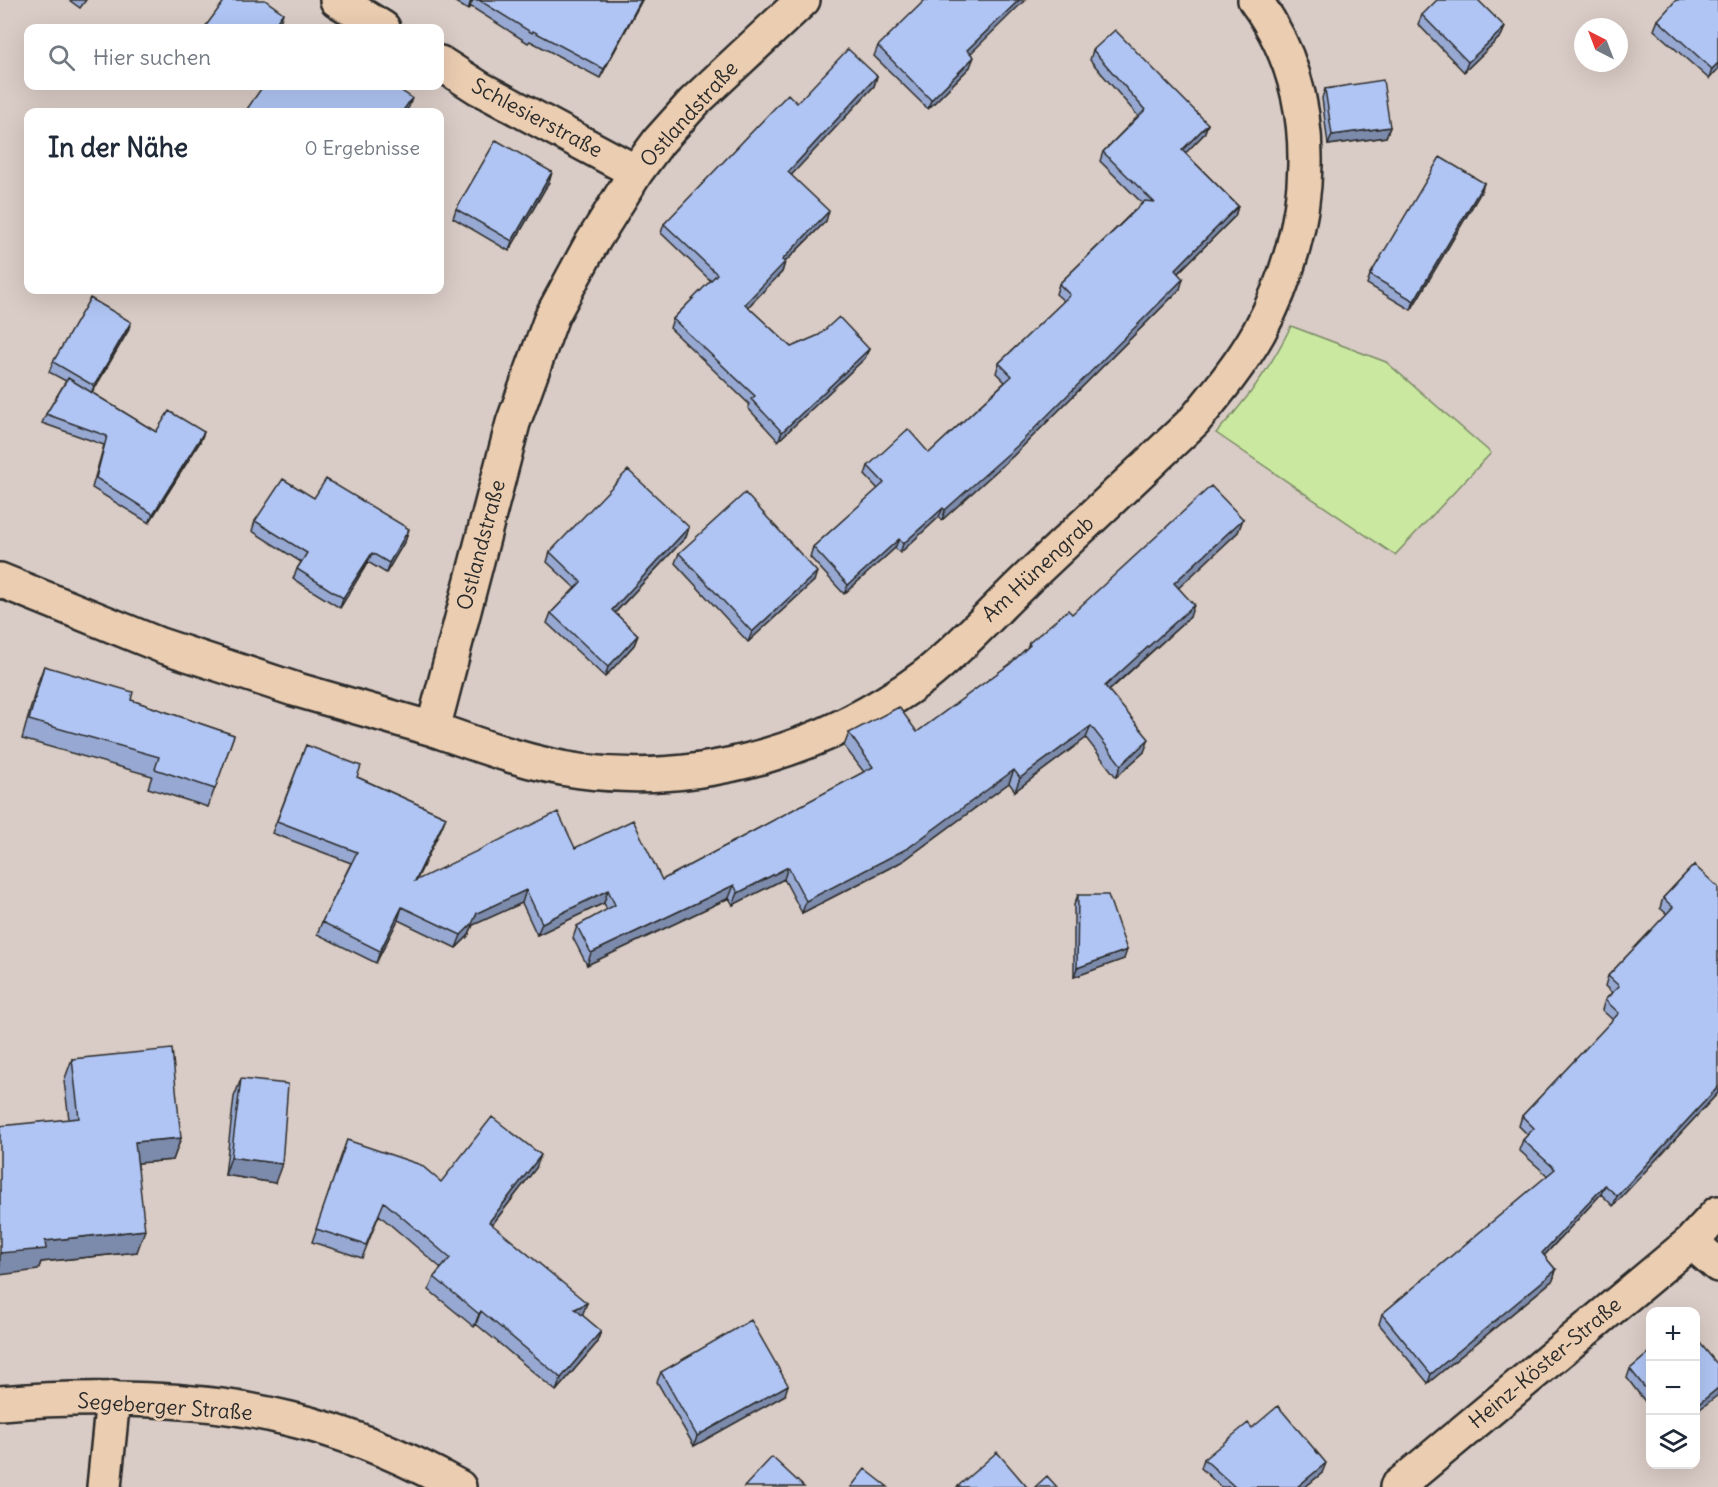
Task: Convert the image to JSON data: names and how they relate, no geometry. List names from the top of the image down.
{
  "streets": {
    "street": [
      "Ostlandstraße",
      "Schlesierstraße",
      "Am Hünengrab",
      "Heinz-Köster-Straße",
      "Segeberger Straße"
    ]
  },
  "crossings": [
    ["Ostlandstraße", "Schlesierstraße"],
    ["Ostlandstraße", "Am Hünengrab"]
  ],
  "north": "top left",
  "page": {
    "search": "Hier suchen",
    "heading": ["In der Nähe", "0 Ergebnisse"],
    "map_buttons": ["+", "−"]
  }
}
